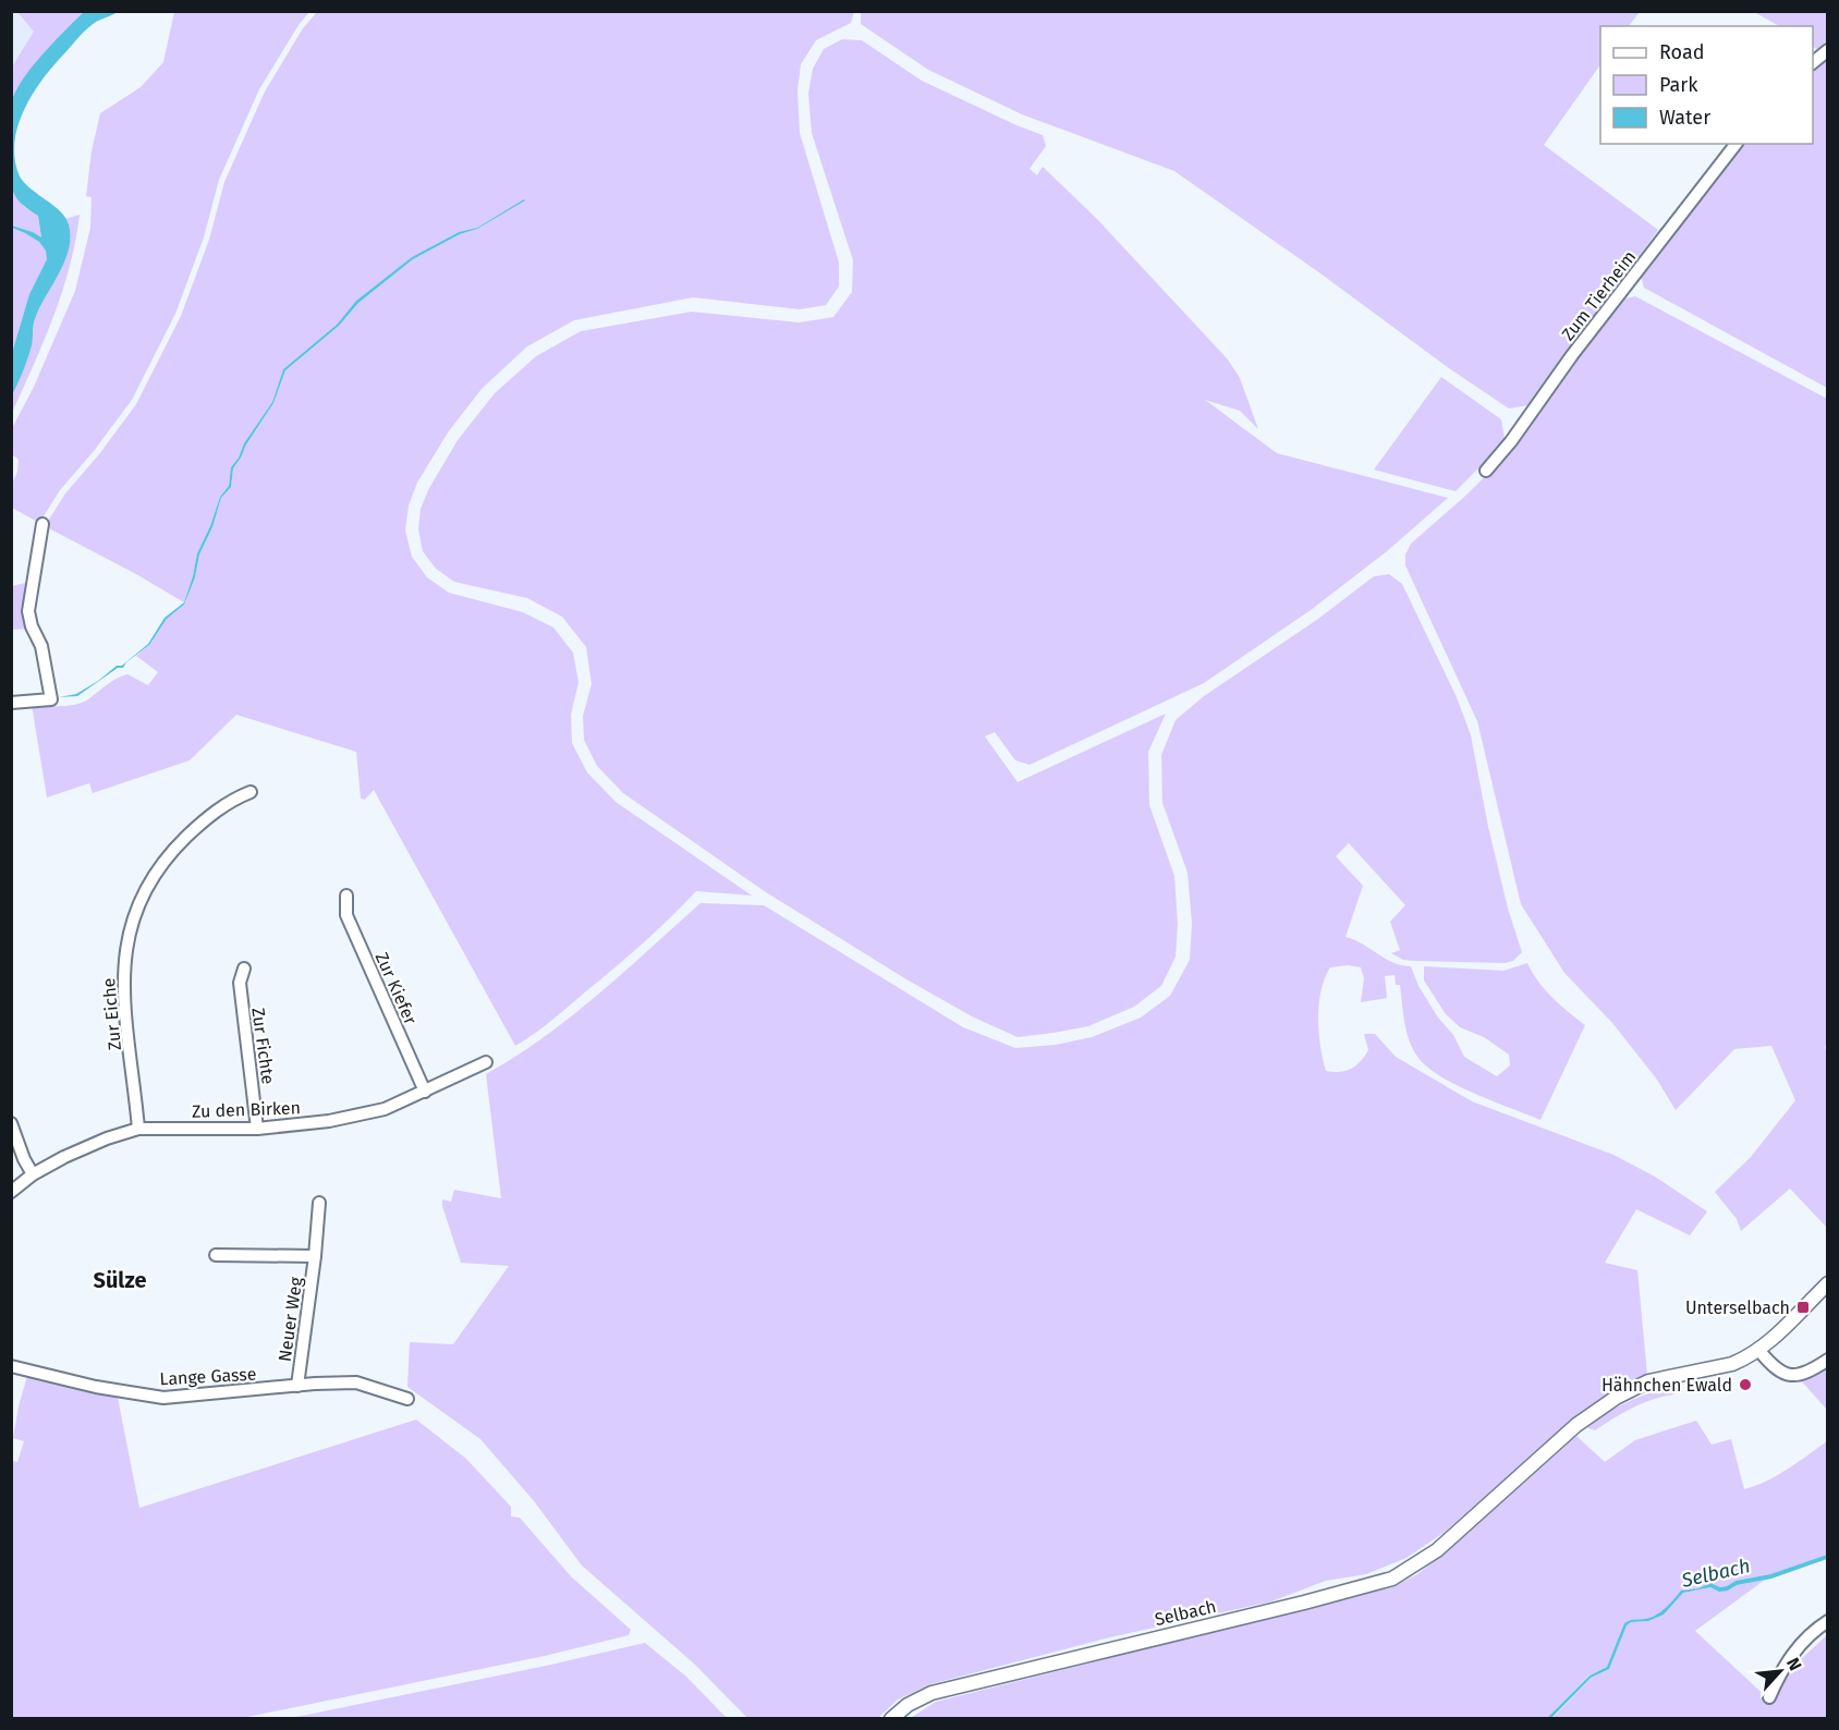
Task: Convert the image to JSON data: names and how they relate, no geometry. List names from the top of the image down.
{
  "streets": {
    "street": [
      "Zum Tierheim",
      "Zur Kiefer",
      "Zur Eiche",
      "Zur Fichte",
      "Zu den Birken",
      "Neuer Weg",
      "Lange Gasse",
      "Selbach"
    ]
  },
  "crossings": [
    ["Zur Kiefer", "Zu den Birken"],
    ["Zur Eiche", "Zu den Birken"],
    ["Zur Fichte", "Zu den Birken"],
    ["Neuer Weg", "Lange Gasse"]
  ],
  "districts": ["Sülze"],
  "water": ["Selbach"],
  "places": {
    "transit": ["Unterselbach"],
    "other": ["Hähnchen Ewald"]
  },
  "legend": ["Road", "Park", "Water"],
  "north": "top right"
}
